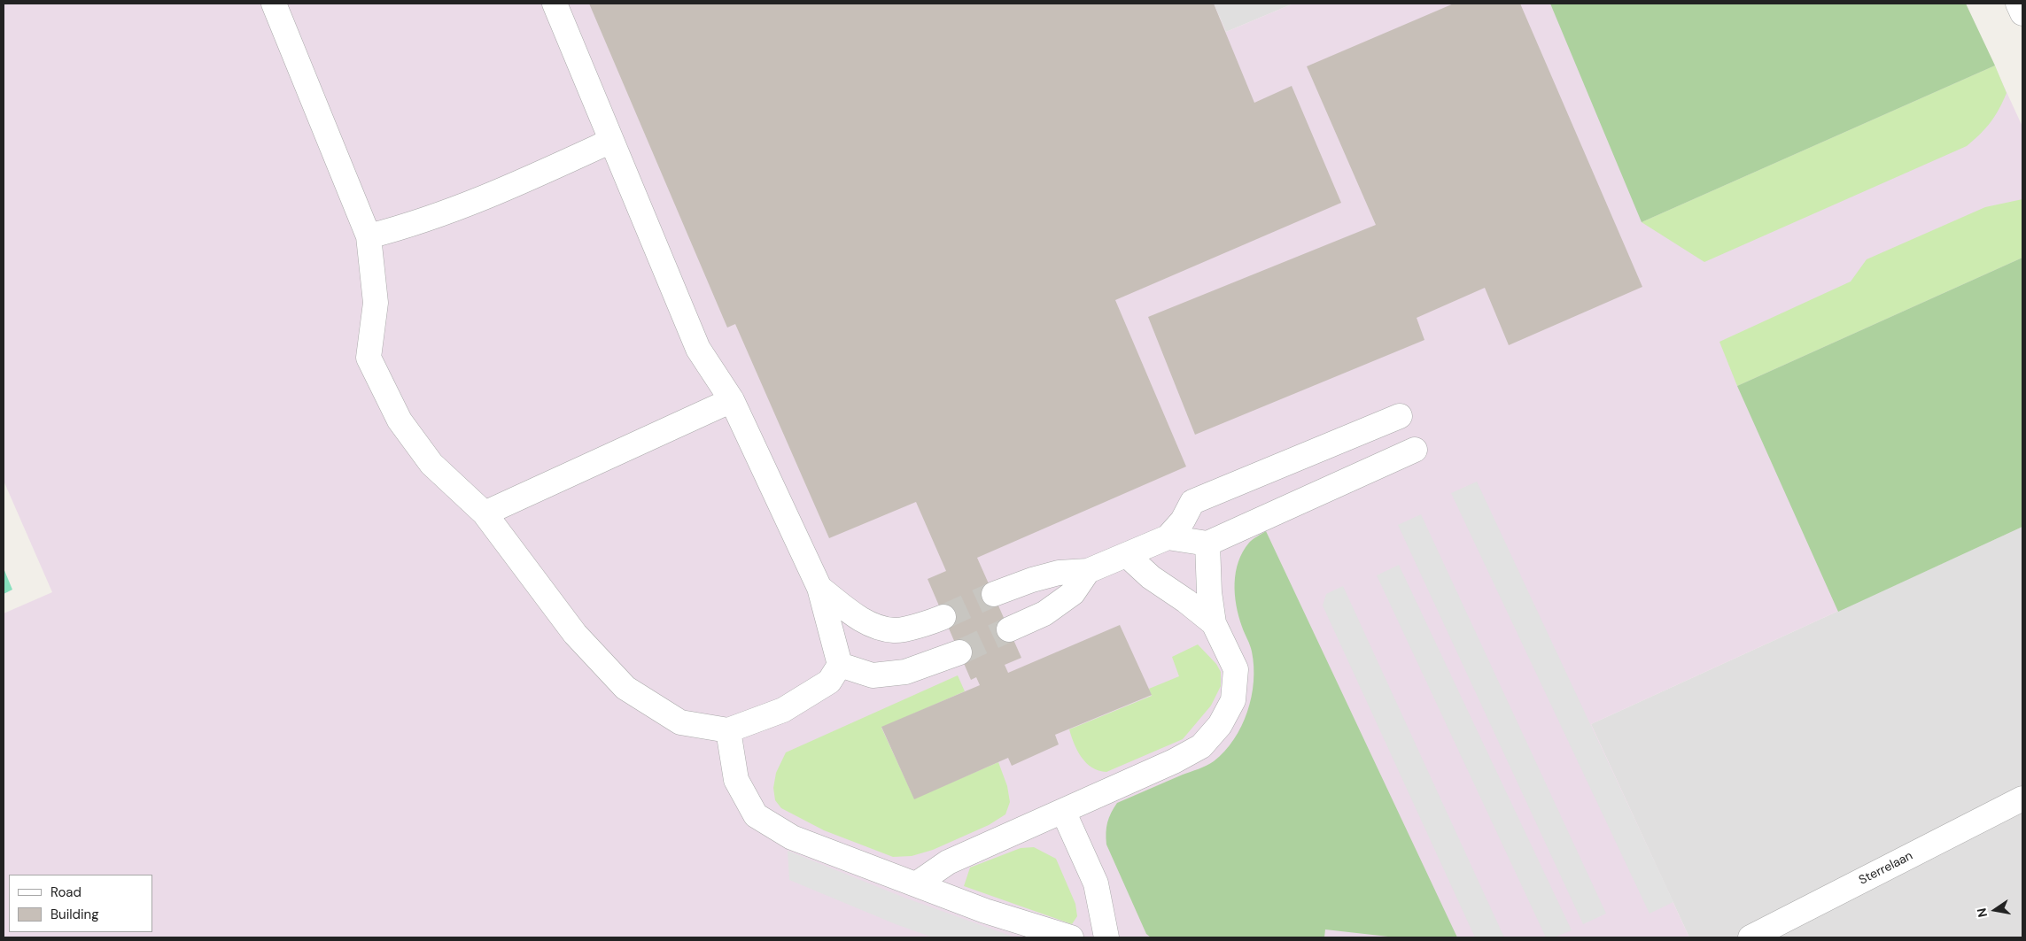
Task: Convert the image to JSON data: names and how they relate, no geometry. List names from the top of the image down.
{
  "streets": {
    "street": ["Sterrelaan"]
  },
  "legend": ["Road", "Building"],
  "north": "left"
}
